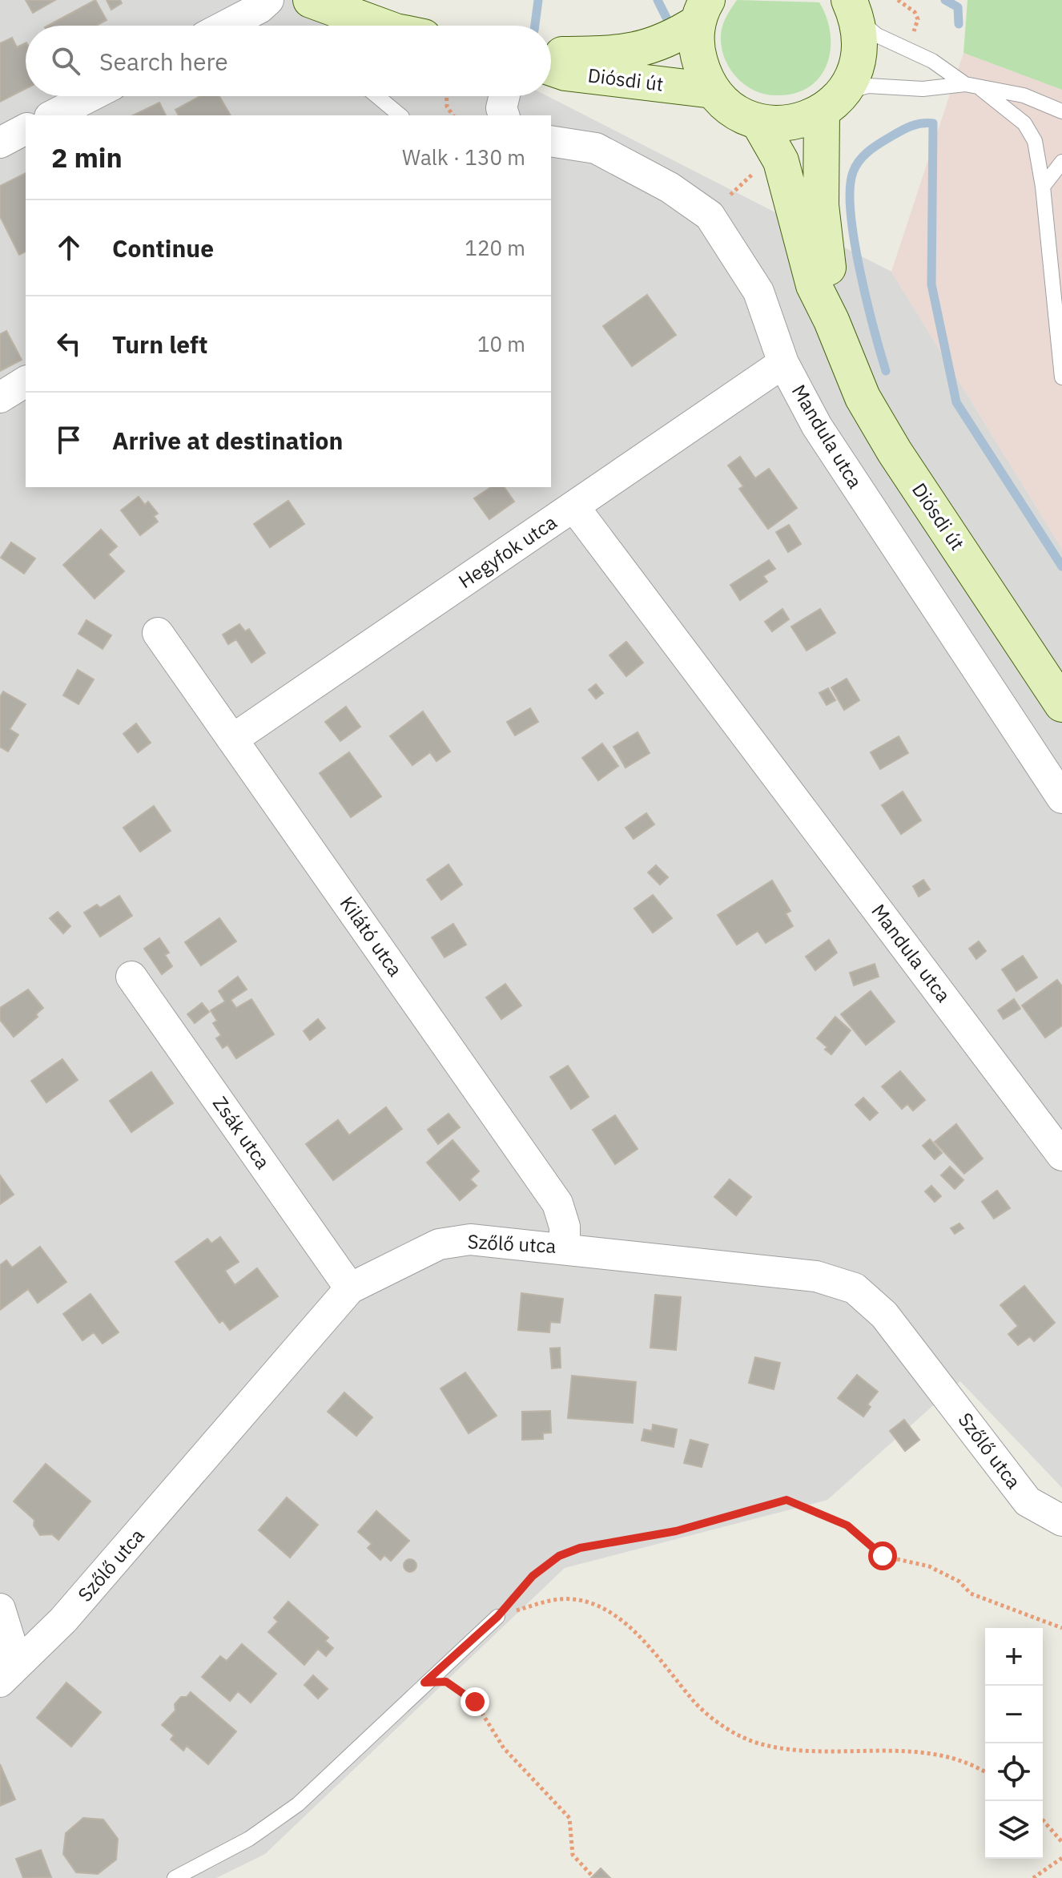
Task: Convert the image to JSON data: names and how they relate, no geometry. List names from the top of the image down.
{
  "streets": {
    "main road": ["Diósdi út"],
    "street": [
      "Mandula utca",
      "Hegyfok utca",
      "Kilátó utca",
      "Zsák utca",
      "Szőlő utca"
    ]
  },
  "crossings": [
    ["Mandula utca", "Hegyfok utca"],
    ["Hegyfok utca", "Kilátó utca"],
    ["Kilátó utca", "Szőlő utca"],
    ["Zsák utca", "Szőlő utca"]
  ],
  "page": {
    "search": "Search here",
    "heading": ["2 min", "Walk · 130 m"],
    "list": [
      ["Continue", "120 m"],
      ["Turn left", "10 m"],
      "Arrive at destination"
    ],
    "map_buttons": ["+", "−"]
  }
}
